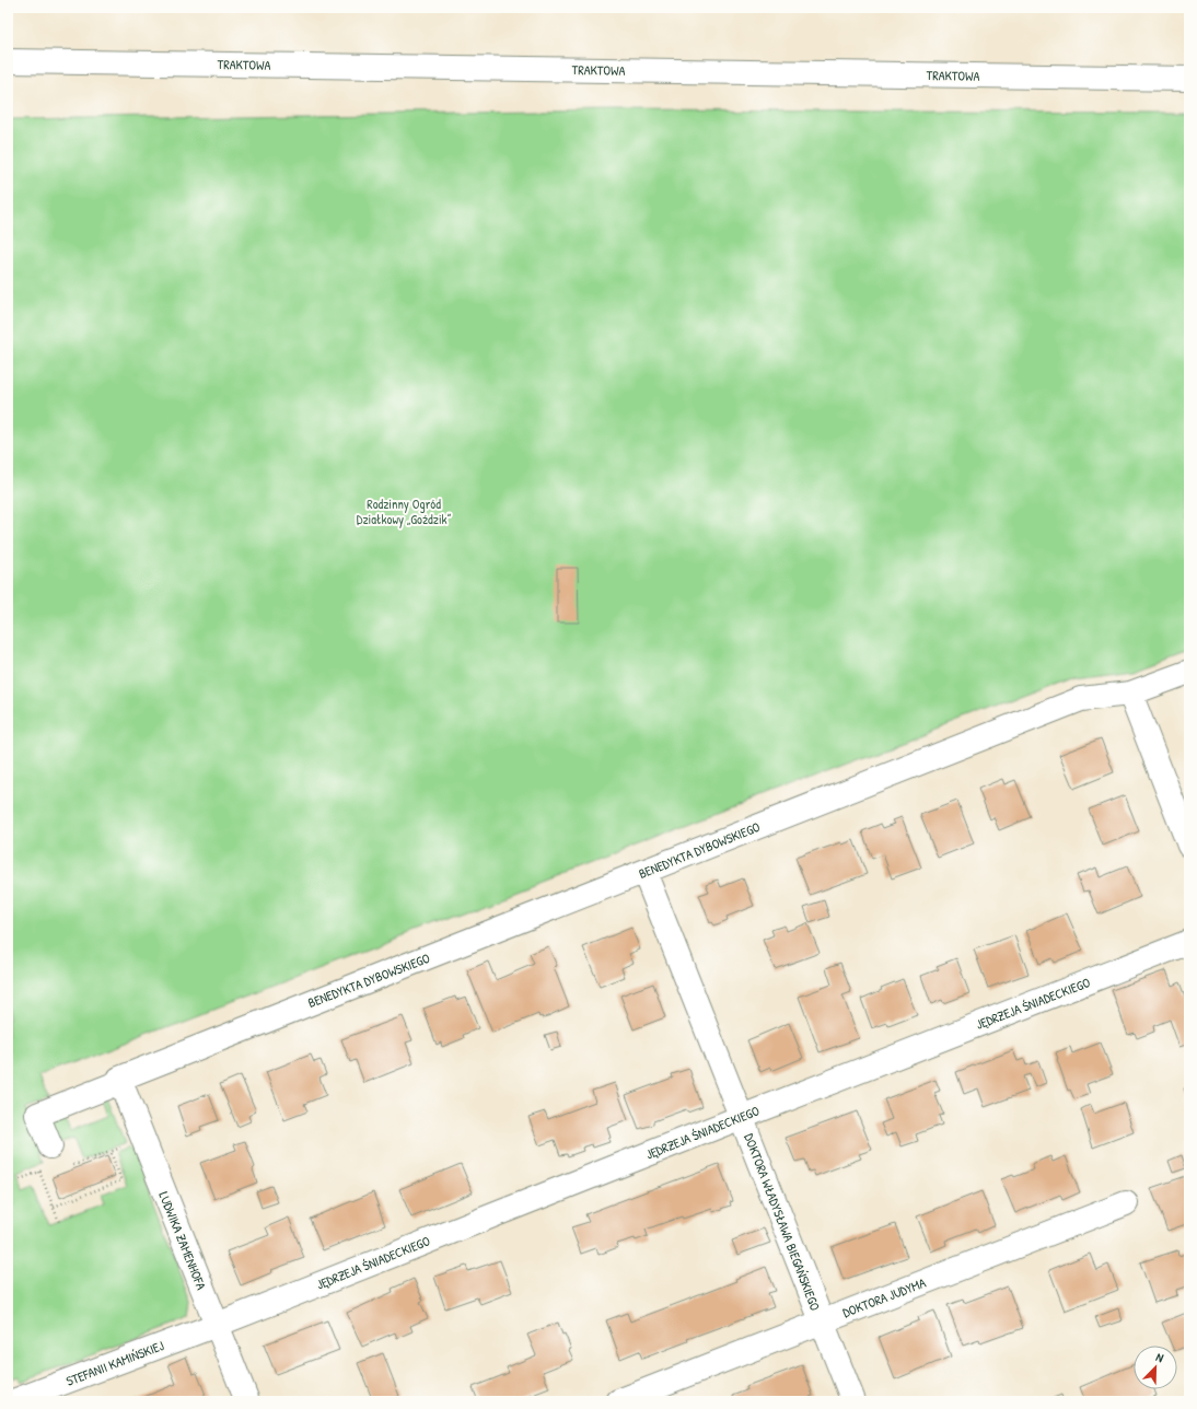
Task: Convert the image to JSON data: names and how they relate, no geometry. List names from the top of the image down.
{
  "streets": {
    "street": [
      "TRAKTOWA",
      "BENEDYKTA DYBOWSKIEGO",
      "JĘDRZEJA ŚNIADECKIEGO",
      "DOKTORA WŁADYSŁAWA BIEGAŃSKIEGO",
      "LUDWIKA ZAMENHOFA",
      "DOKTORA JUDYMA",
      "STEFANII KAMIŃSKIEJ"
    ]
  },
  "crossings": [
    ["BENEDYKTA DYBOWSKIEGO", "DOKTORA WŁADYSŁAWA BIEGAŃSKIEGO"],
    ["BENEDYKTA DYBOWSKIEGO", "LUDWIKA ZAMENHOFA"],
    ["JĘDRZEJA ŚNIADECKIEGO", "DOKTORA WŁADYSŁAWA BIEGAŃSKIEGO"],
    ["JĘDRZEJA ŚNIADECKIEGO", "LUDWIKA ZAMENHOFA"],
    ["JĘDRZEJA ŚNIADECKIEGO", "STEFANII KAMIŃSKIEJ"],
    ["DOKTORA WŁADYSŁAWA BIEGAŃSKIEGO", "DOKTORA JUDYMA"],
    ["LUDWIKA ZAMENHOFA", "STEFANII KAMIŃSKIEJ"]
  ],
  "parks": ["Rodzinny Ogród Działkowy „Goździk”"],
  "north": "top right"
}
